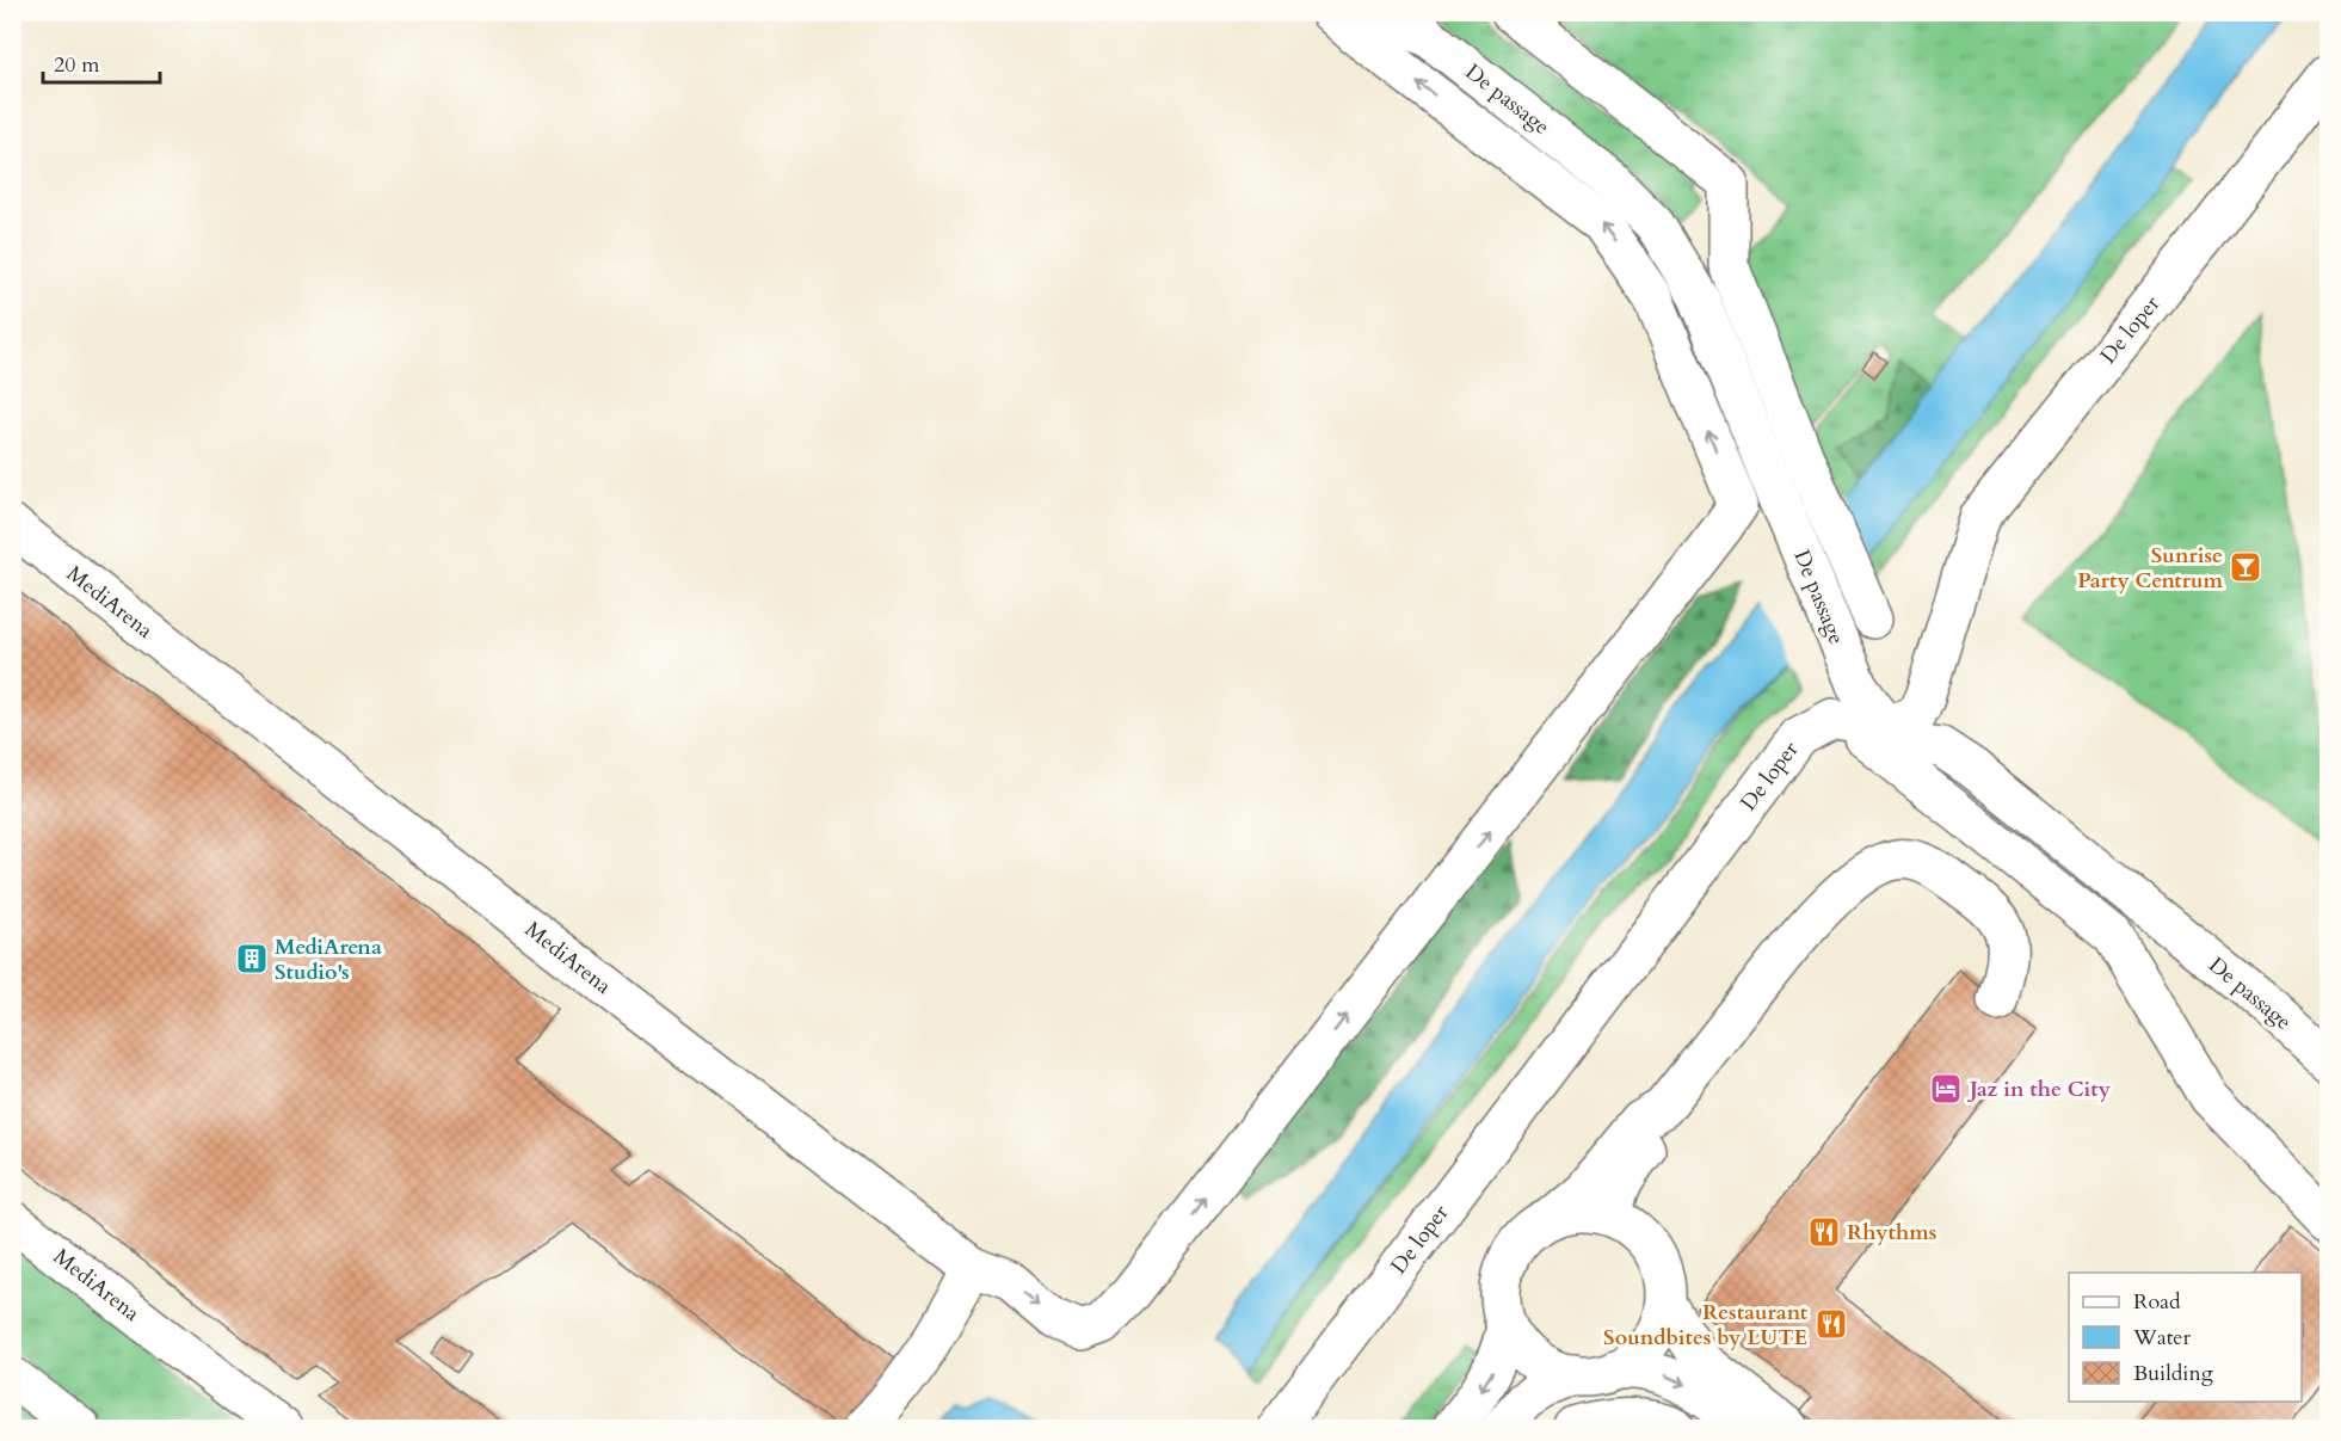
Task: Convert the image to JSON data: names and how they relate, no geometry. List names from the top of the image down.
{
  "streets": {
    "street": ["De passage", "De loper", "MediArena"]
  },
  "crossings": [
    ["De passage", "De loper"]
  ],
  "places": {
    "bar": ["Sunrise Party Centrum"],
    "building": ["MediArena Studio's"],
    "hotel": ["Jaz in the City"],
    "restaurant": ["Rhythms", "Restaurant Soundbites by LUTE"]
  },
  "legend": ["Road", "Water", "Building"],
  "scale_bar": "20 m"
}
